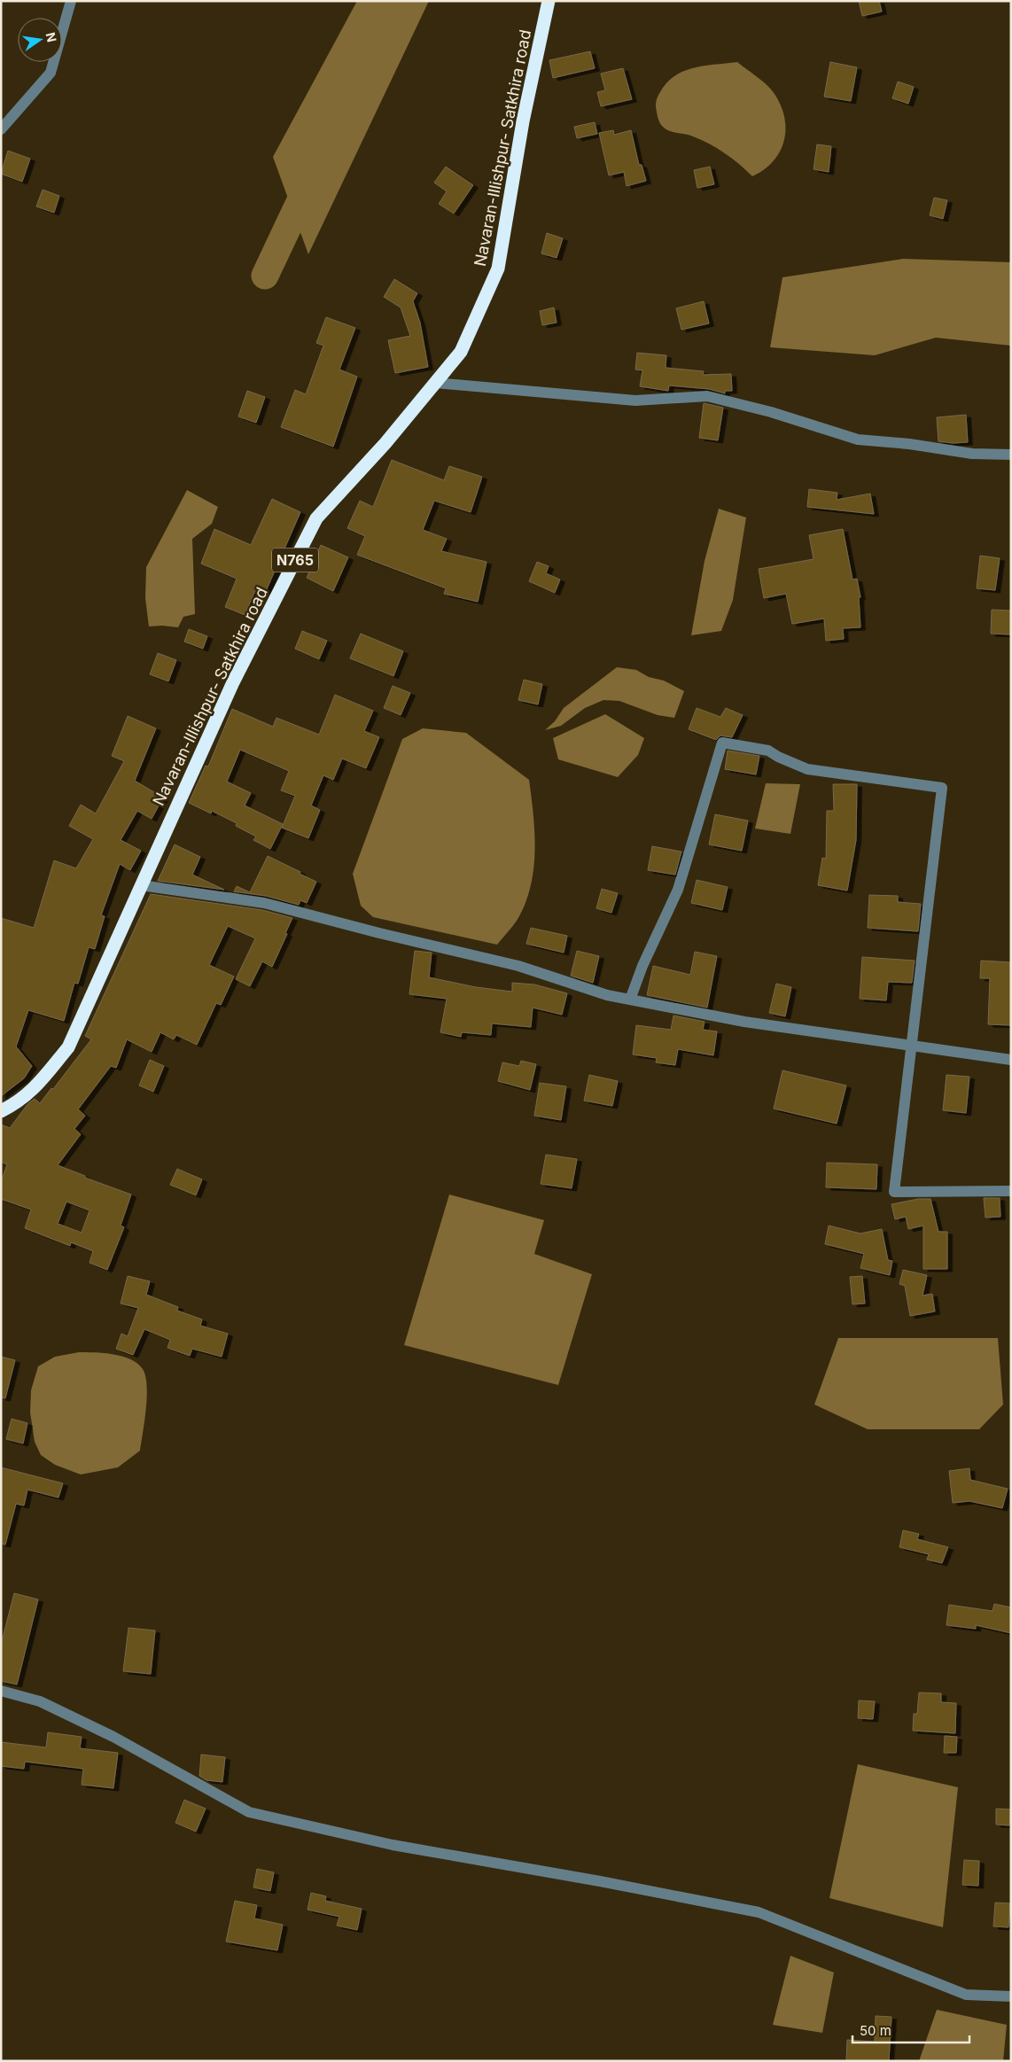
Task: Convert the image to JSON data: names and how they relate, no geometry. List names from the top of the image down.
{
  "streets": {
    "highway": ["Navaran-Illishpur- Satkhira road", "N765"]
  },
  "scale_bar": "50 m",
  "north": "right"
}
